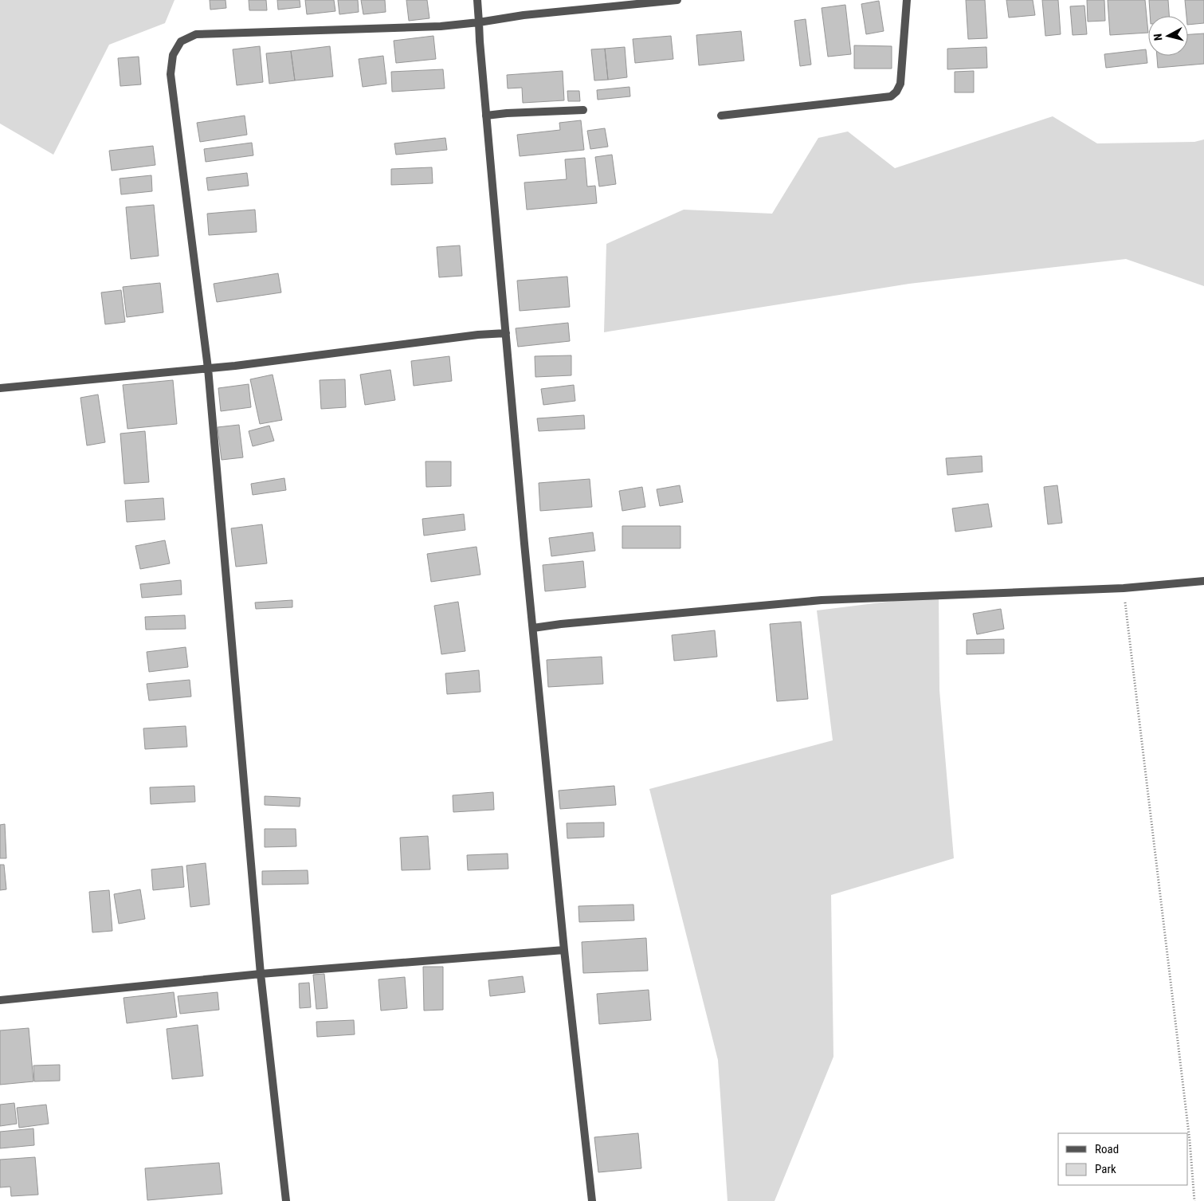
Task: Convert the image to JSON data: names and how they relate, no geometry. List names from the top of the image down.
{
  "legend": ["Road", "Park"],
  "north": "left"
}
